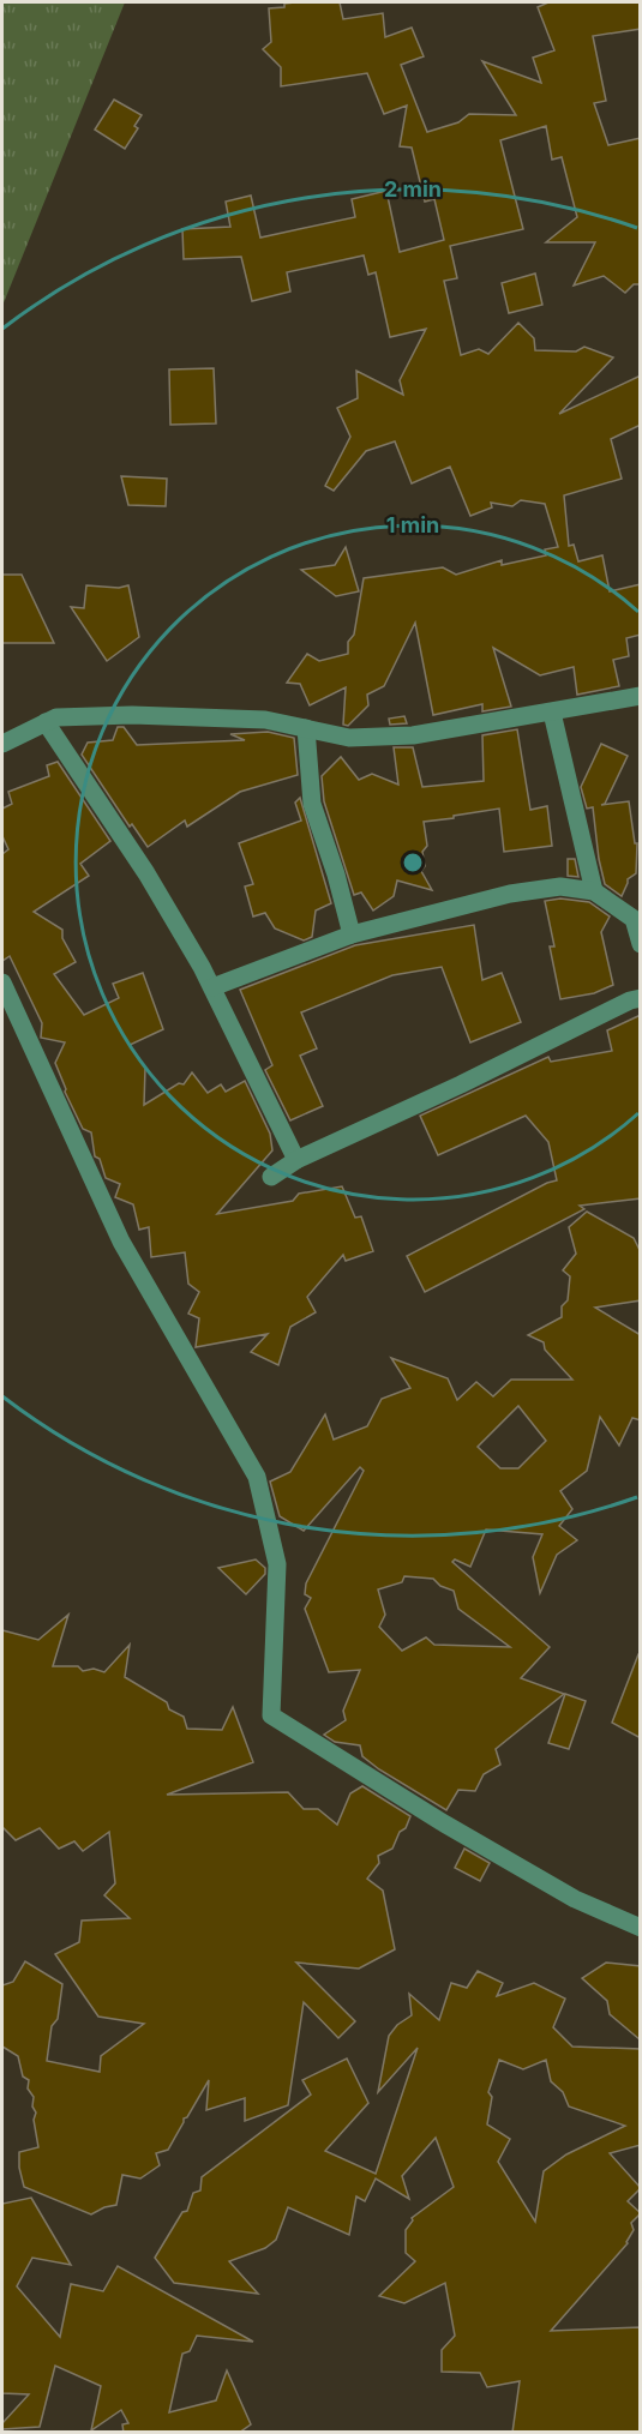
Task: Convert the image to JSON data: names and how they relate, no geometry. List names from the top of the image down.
{
  "rings": ["2 min", "1 min"]
}
